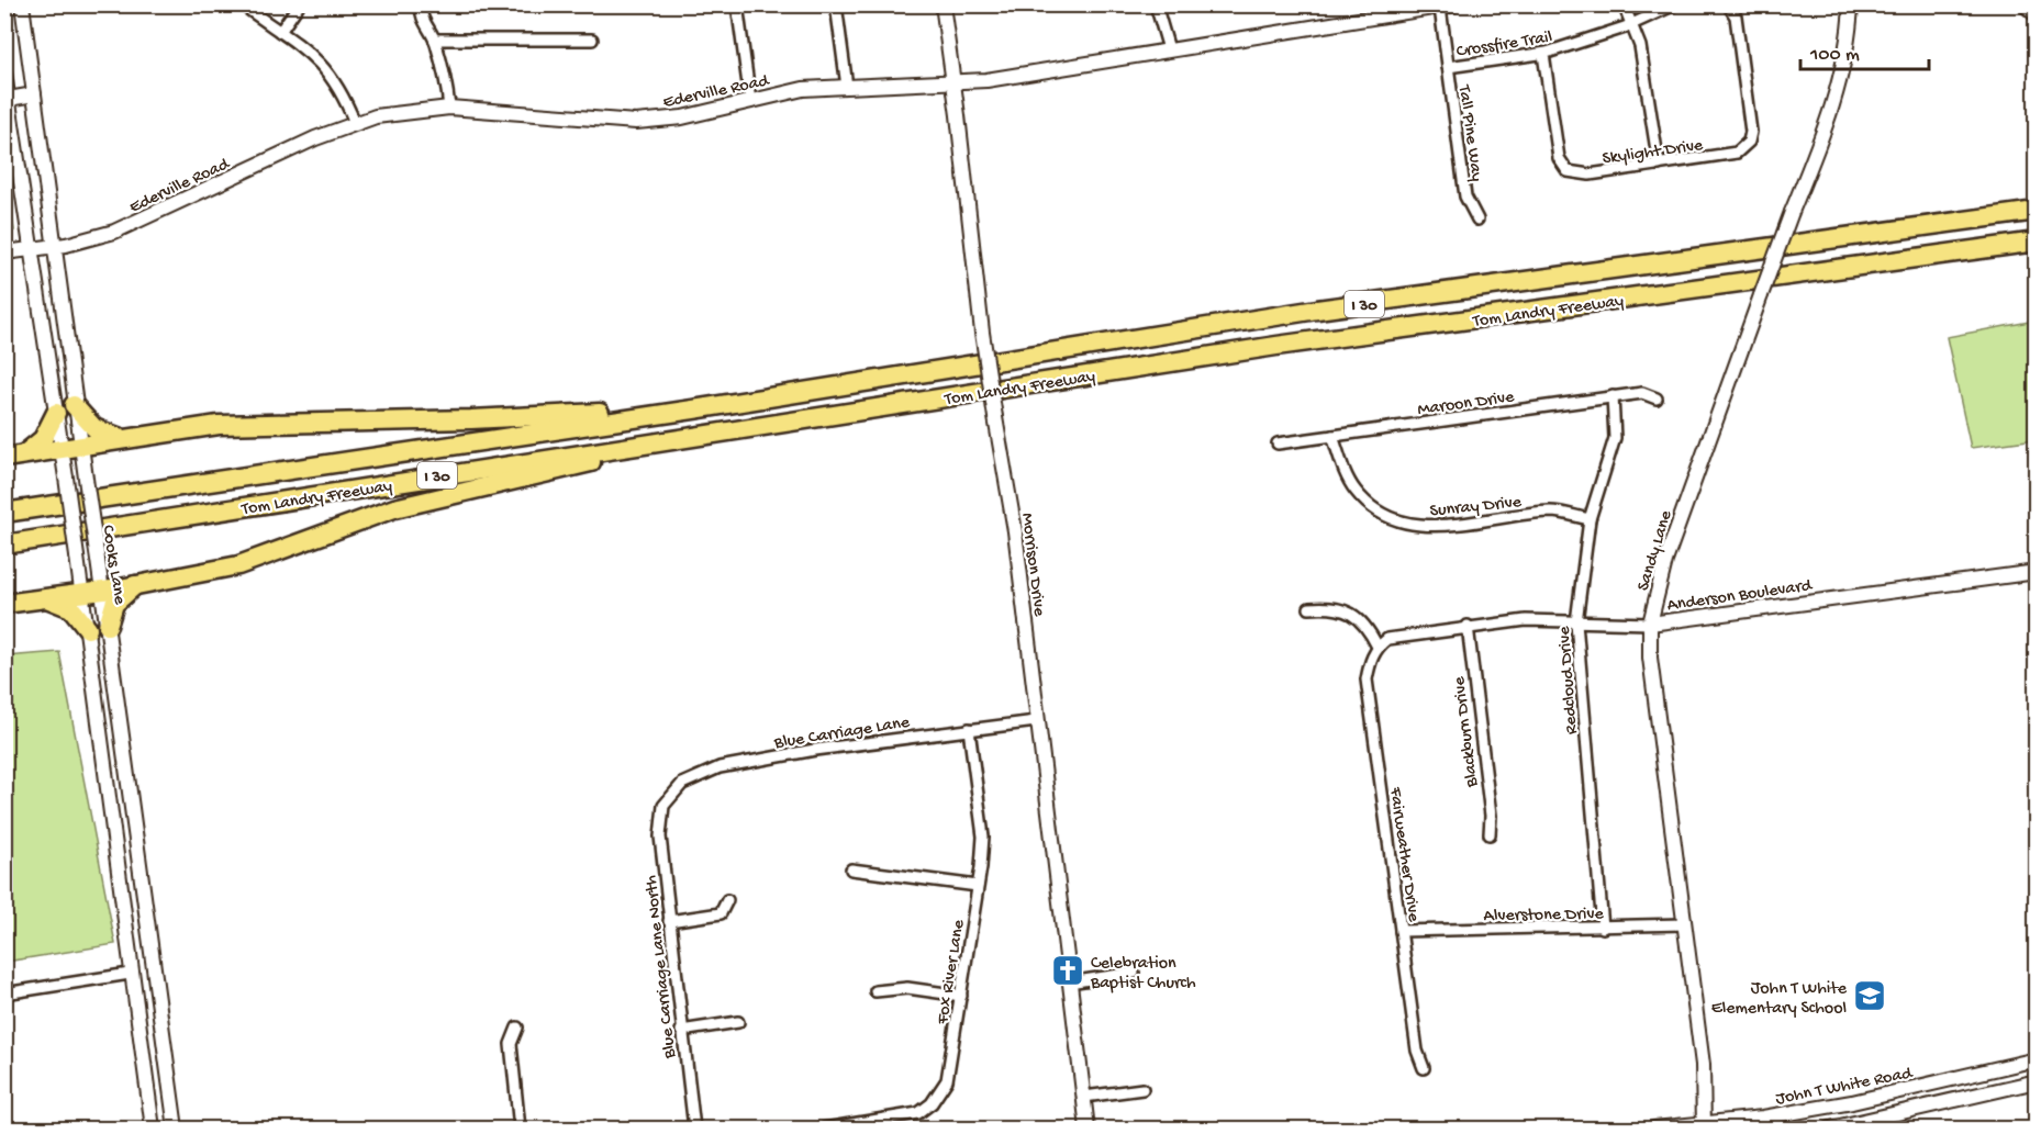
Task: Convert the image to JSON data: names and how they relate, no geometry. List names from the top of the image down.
{
  "streets": {
    "highway": ["I 30", "Tom Landry Freeway"],
    "street": [
      "Crossfire Trail",
      "Ederville Road",
      "Tall Pine Way",
      "Skylight Drive",
      "Maroon Drive",
      "Sunray Drive",
      "Sandy Lane",
      "Cooks Lane",
      "Morrison Drive",
      "Anderson Boulevard",
      "Redcloud Drive",
      "Blue Carriage Lane",
      "Blackburn Drive",
      "Fairweather Drive",
      "Alverstone Drive",
      "Blue Carriage Lane North",
      "Fox River Lane",
      "John T White Road"
    ]
  },
  "crossings": [
    ["Crossfire Trail", "Tall Pine Way"],
    ["Crossfire Trail", "Skylight Drive"],
    ["Ederville Road", "Tall Pine Way"],
    ["Ederville Road", "Cooks Lane"],
    ["Ederville Road", "Morrison Drive"],
    ["Maroon Drive", "Sunray Drive"],
    ["Maroon Drive", "Redcloud Drive"],
    ["Sunray Drive", "Redcloud Drive"],
    ["Sandy Lane", "Anderson Boulevard"],
    ["Sandy Lane", "Alverstone Drive"],
    ["Sandy Lane", "John T White Road"],
    ["Morrison Drive", "Blue Carriage Lane"],
    ["Anderson Boulevard", "Redcloud Drive"],
    ["Anderson Boulevard", "Blackburn Drive"],
    ["Anderson Boulevard", "Fairweather Drive"],
    ["Redcloud Drive", "Alverstone Drive"],
    ["Blue Carriage Lane", "Blue Carriage Lane North"],
    ["Blue Carriage Lane", "Fox River Lane"],
    ["Fairweather Drive", "Alverstone Drive"]
  ],
  "places": {
    "church": ["Celebration Baptist Church"],
    "school or university": ["John T White Elementary School"]
  },
  "scale_bar": "100 m"
}
